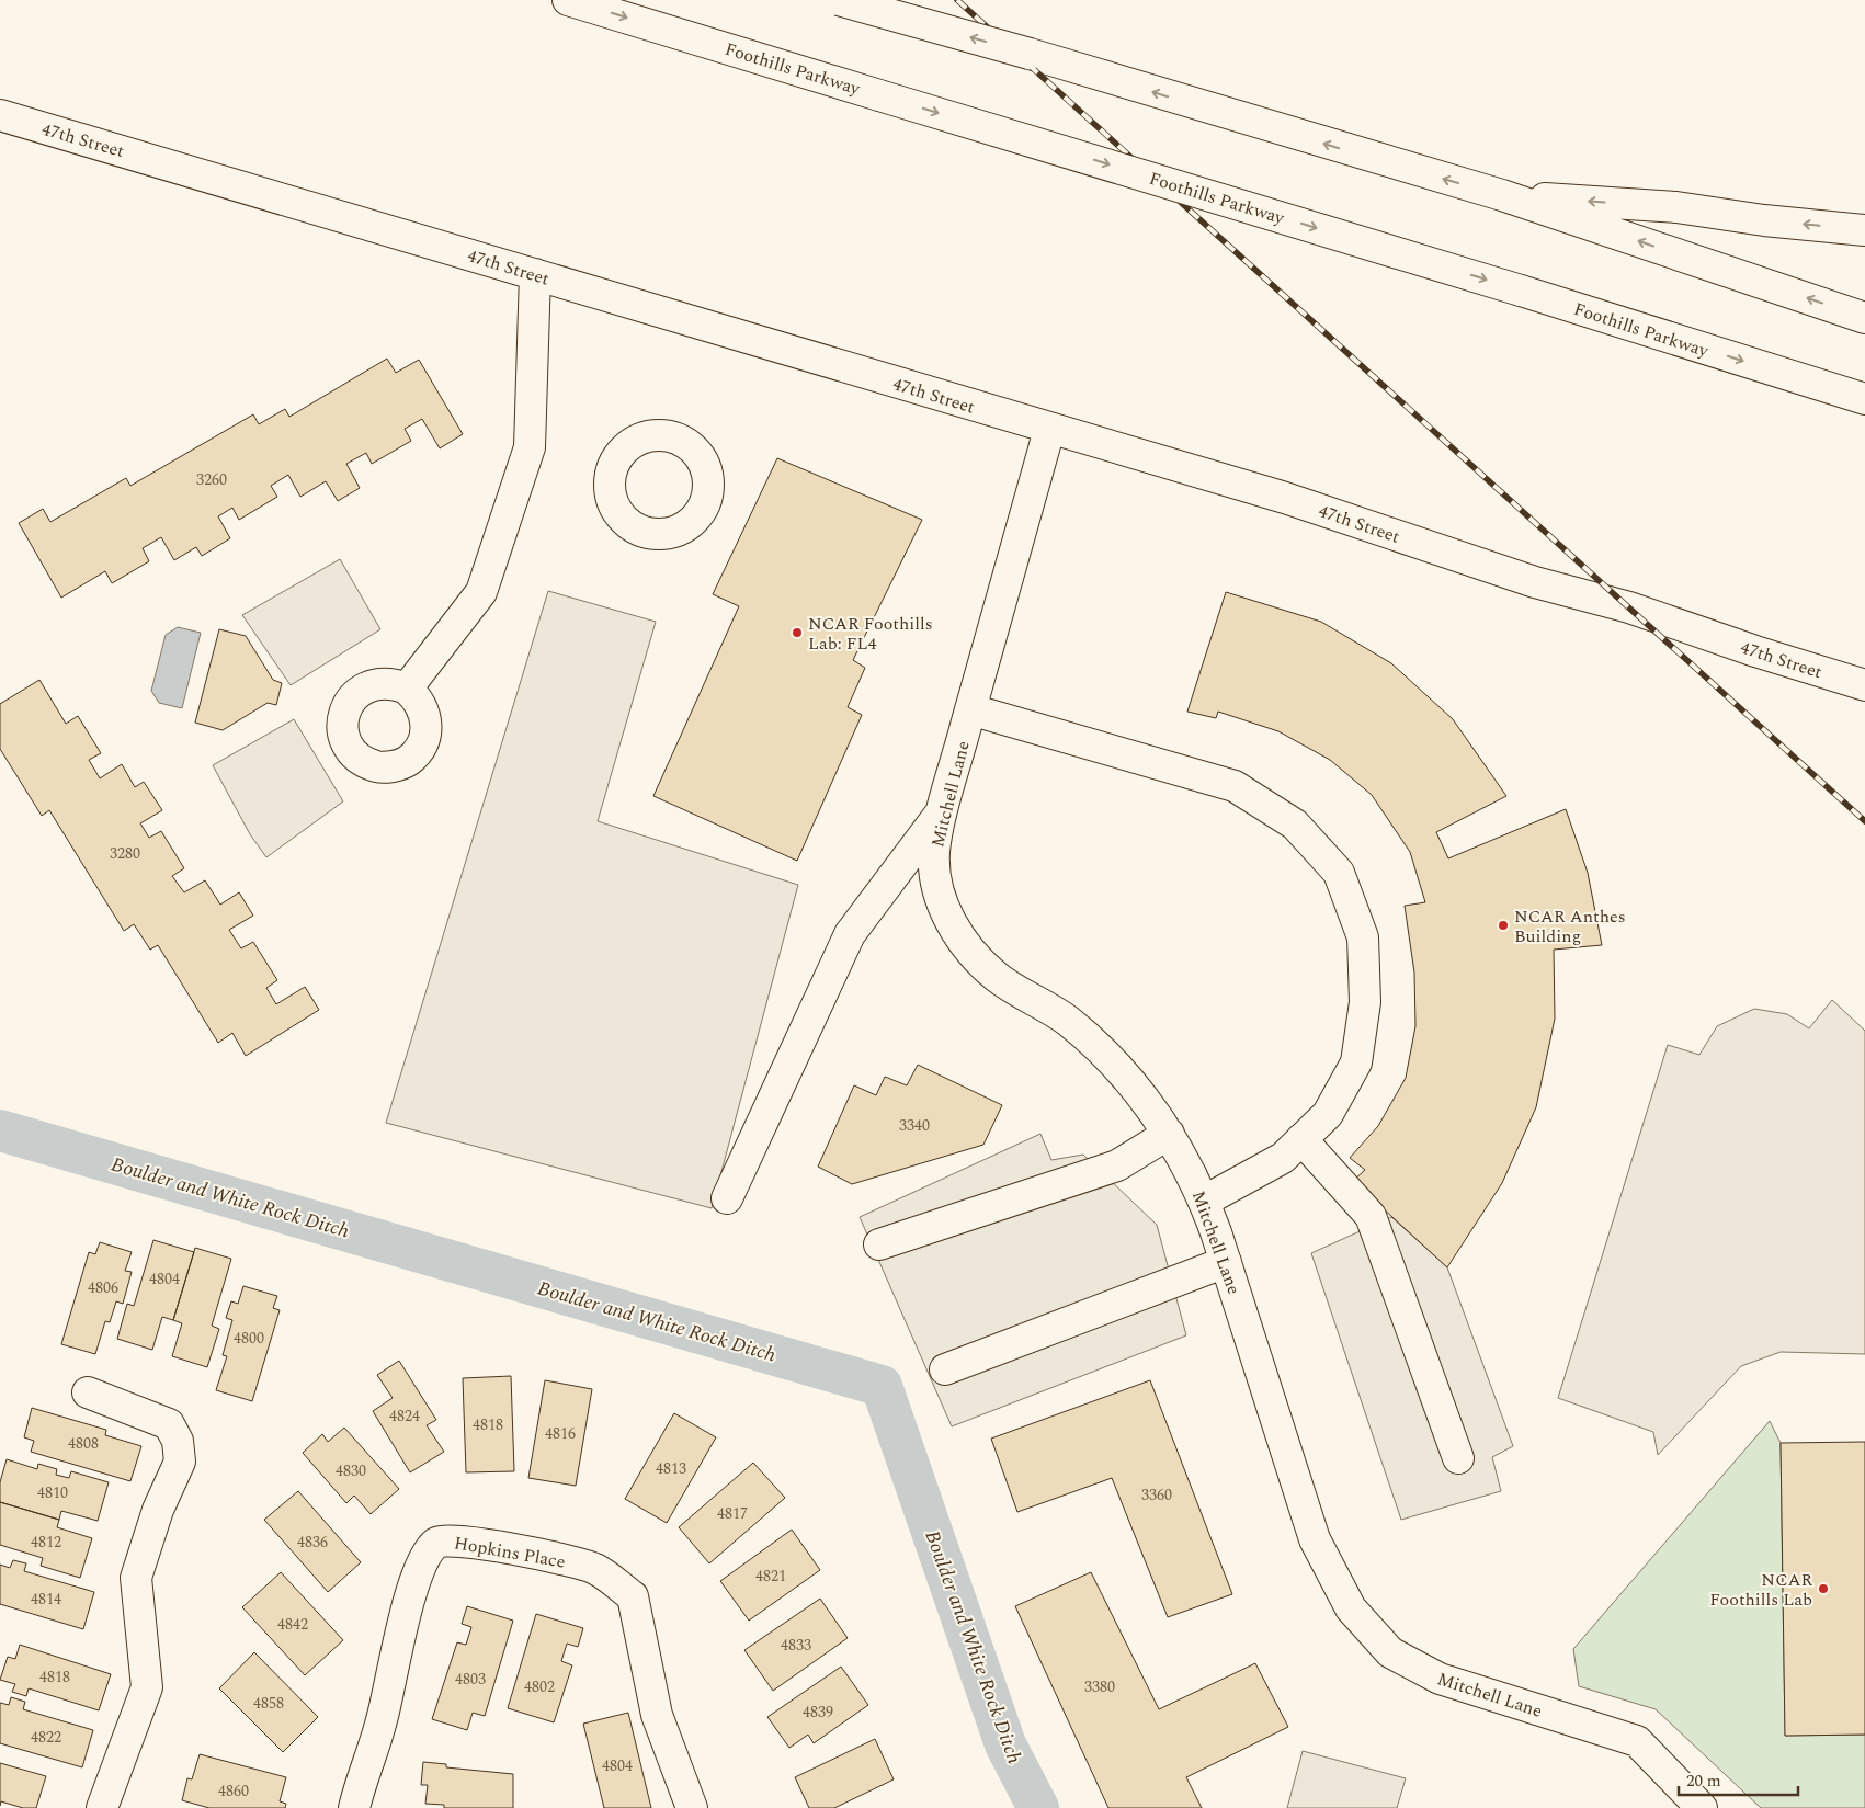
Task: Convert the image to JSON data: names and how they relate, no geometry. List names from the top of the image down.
{
  "streets": {
    "main road": [
      "Foothills Parkway",
      "47th Street",
      "Mitchell Lane",
      "Hopkins Place"
    ]
  },
  "crossings": [
    ["47th Street", "Mitchell Lane"]
  ],
  "water": ["Boulder and White Rock Ditch"],
  "places": ["NCAR Foothills Lab: FL4", "NCAR Anthes Building", "NCAR Foothills Lab"],
  "house_numbers": [
    "3260",
    "3280",
    "3340",
    "4804",
    "4806",
    "4800",
    "4824",
    "4818",
    "4816",
    "4808",
    "4813",
    "4830",
    "4810",
    "3360",
    "4817",
    "4812",
    "4836",
    "4821",
    "4814",
    "4842",
    "4833",
    "4818",
    "4803",
    "4802",
    "3380",
    "4858",
    "4839",
    "4822",
    "4804",
    "4860"
  ],
  "scale_bar": "20 m"
}
